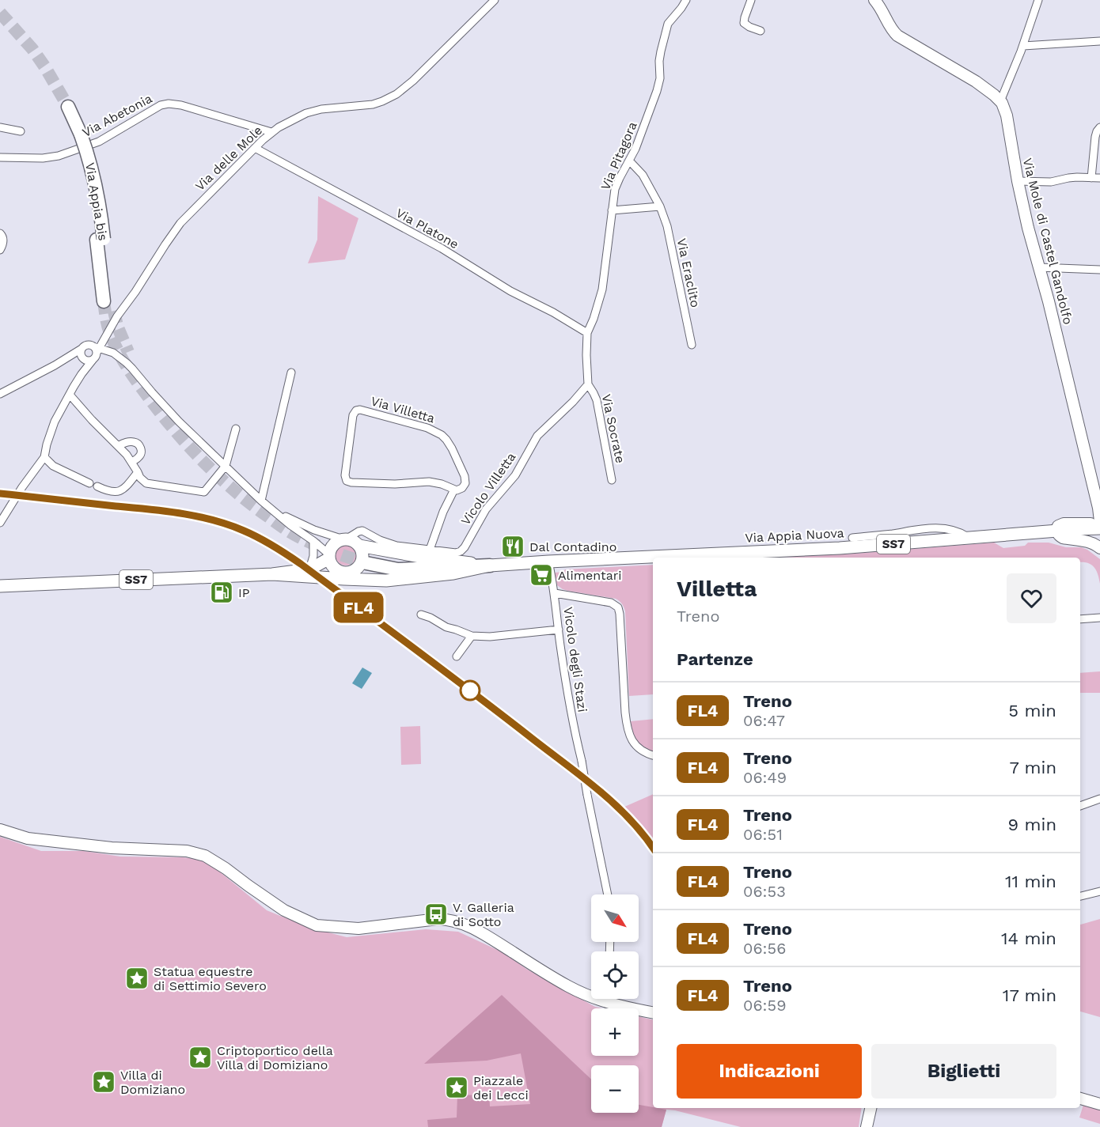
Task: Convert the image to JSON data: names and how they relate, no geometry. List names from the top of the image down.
{
  "streets": {
    "highway": ["Via Appia bis"],
    "main road": ["Via Mole di Castel Gandolfo", "Via Appia Nuova", "SS7"],
    "street": [
      "Via Abetonia",
      "Via Pitagora",
      "Via delle Mole",
      "Via Platone",
      "Via Eraclito",
      "Via Villetta",
      "Via Socrate",
      "Vicolo Villetta",
      "Vicolo degli Stazi"
    ]
  },
  "crossings": [
    ["Via Abetonia", "Via delle Mole"],
    ["Via Pitagora", "Via Platone"],
    ["Via Pitagora", "Via Eraclito"],
    ["Via Pitagora", "Via Socrate"],
    ["Via Pitagora", "Vicolo Villetta"],
    ["Via delle Mole", "Via Platone"],
    ["Via Villetta", "Vicolo Villetta"],
    ["Via Socrate", "Vicolo Villetta"],
    ["Vicolo Villetta", "Via Appia Nuova"],
    ["Via Appia Nuova", "Vicolo degli Stazi"]
  ],
  "places": {
    "restaurant": ["Dal Contadino"],
    "supermarket": ["Alimentari"],
    "fuel station": ["IP"],
    "bus stop": ["V. Galleria di Sotto"],
    "place": [
      "Statua equestre di Settimio Severo",
      "Criptoportico della Villa di Domiziano",
      "Villa di Domiziano",
      "Piazzale dei Lecci"
    ]
  },
  "north": "bottom right",
  "page": {
    "on_map": "FL4",
    "heading": [
      ["Villetta", "Treno"],
      "Partenze"
    ],
    "list": [
      {
        "mark": "FL4",
        "name": "Treno",
        "note": "06:47",
        "value": "5 min"
      },
      {
        "mark": "FL4",
        "name": "Treno",
        "note": "06:49",
        "value": "7 min"
      },
      {
        "mark": "FL4",
        "name": "Treno",
        "note": "06:51",
        "value": "9 min"
      },
      {
        "mark": "FL4",
        "name": "Treno",
        "note": "06:53",
        "value": "11 min"
      },
      {
        "mark": "FL4",
        "name": "Treno",
        "note": "06:56",
        "value": "14 min"
      },
      {
        "mark": "FL4",
        "name": "Treno",
        "note": "06:59",
        "value": "17 min"
      }
    ],
    "map_buttons": ["+", "−"],
    "buttons": ["Indicazioni", "Biglietti"]
  }
}
